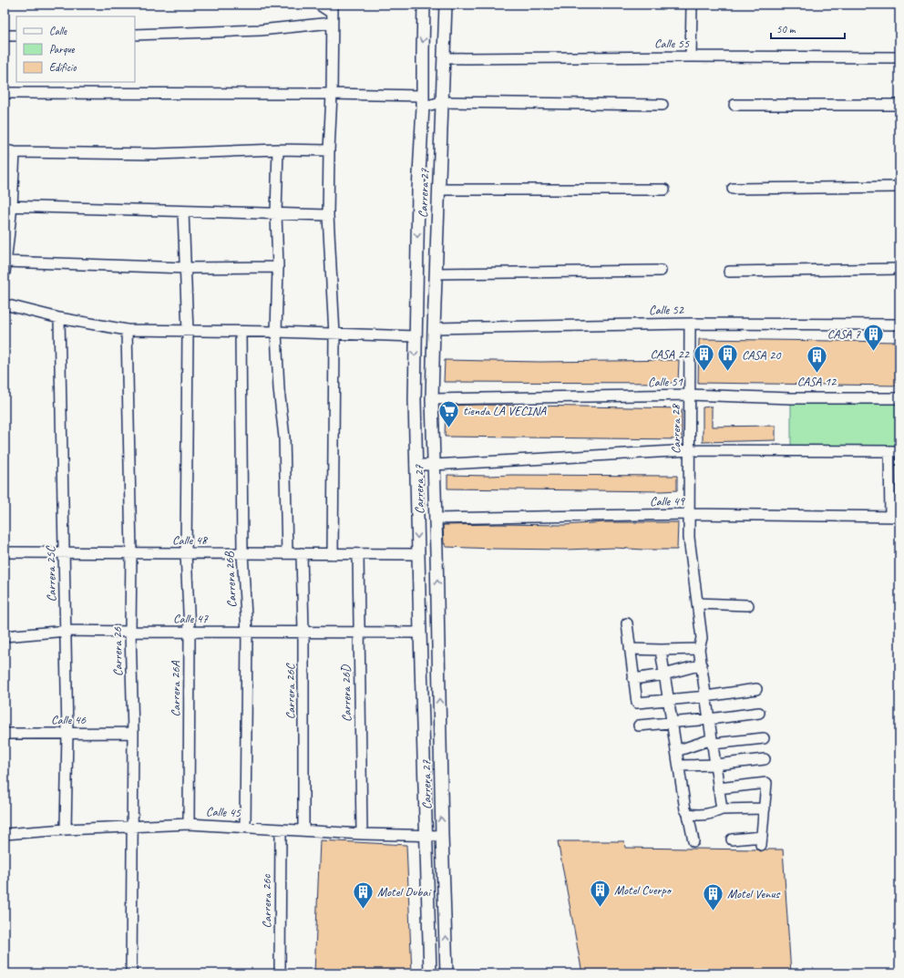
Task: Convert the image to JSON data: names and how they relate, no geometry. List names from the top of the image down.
{
  "streets": {
    "street": [
      "Calle 55",
      "Carrera 27",
      "Calle 52",
      "Calle 51",
      "Carrera 28",
      "Calle 49",
      "Calle 48",
      "Carrera 25C",
      "Carrera 26B",
      "Calle 47",
      "Carrera 26",
      "Carrera 26A",
      "Carrera 26C",
      "Carrera 26D",
      "Calle 46",
      "Calle 45",
      "Carrera 26c"
    ]
  },
  "crossings": [
    ["Calle 55", "Carrera 27"],
    ["Carrera 27", "Calle 52"],
    ["Carrera 27", "Calle 51"],
    ["Carrera 27", "Calle 49"],
    ["Carrera 27", "Calle 48"],
    ["Carrera 27", "Calle 47"],
    ["Carrera 27", "Calle 45"],
    ["Calle 52", "Carrera 28"],
    ["Calle 51", "Carrera 28"],
    ["Carrera 28", "Calle 49"],
    ["Calle 48", "Carrera 25C"],
    ["Calle 48", "Carrera 26B"],
    ["Calle 48", "Carrera 26"],
    ["Calle 48", "Carrera 26A"],
    ["Calle 48", "Carrera 26C"],
    ["Calle 48", "Carrera 26D"],
    ["Carrera 25C", "Calle 47"],
    ["Carrera 25C", "Calle 46"],
    ["Carrera 25C", "Calle 45"],
    ["Carrera 26B", "Calle 47"],
    ["Carrera 26B", "Calle 45"],
    ["Calle 47", "Carrera 26"],
    ["Calle 47", "Carrera 26A"],
    ["Calle 47", "Carrera 26C"],
    ["Calle 47", "Carrera 26D"],
    ["Carrera 26", "Calle 46"],
    ["Carrera 26", "Calle 45"],
    ["Carrera 26A", "Calle 45"],
    ["Carrera 26C", "Calle 45"],
    ["Carrera 26D", "Calle 45"],
    ["Calle 45", "Carrera 26c"]
  ],
  "places": {
    "building": [
      "CASA 7",
      "CASA 22",
      "CASA 20",
      "CASA 12",
      "Motel Cuerpo",
      "Motel Dubai",
      "Motel Venus"
    ],
    "supermarket": ["tienda LA VECINA"]
  },
  "legend": ["Calle", "Parque", "Edificio"],
  "scale_bar": "50 m"
}
